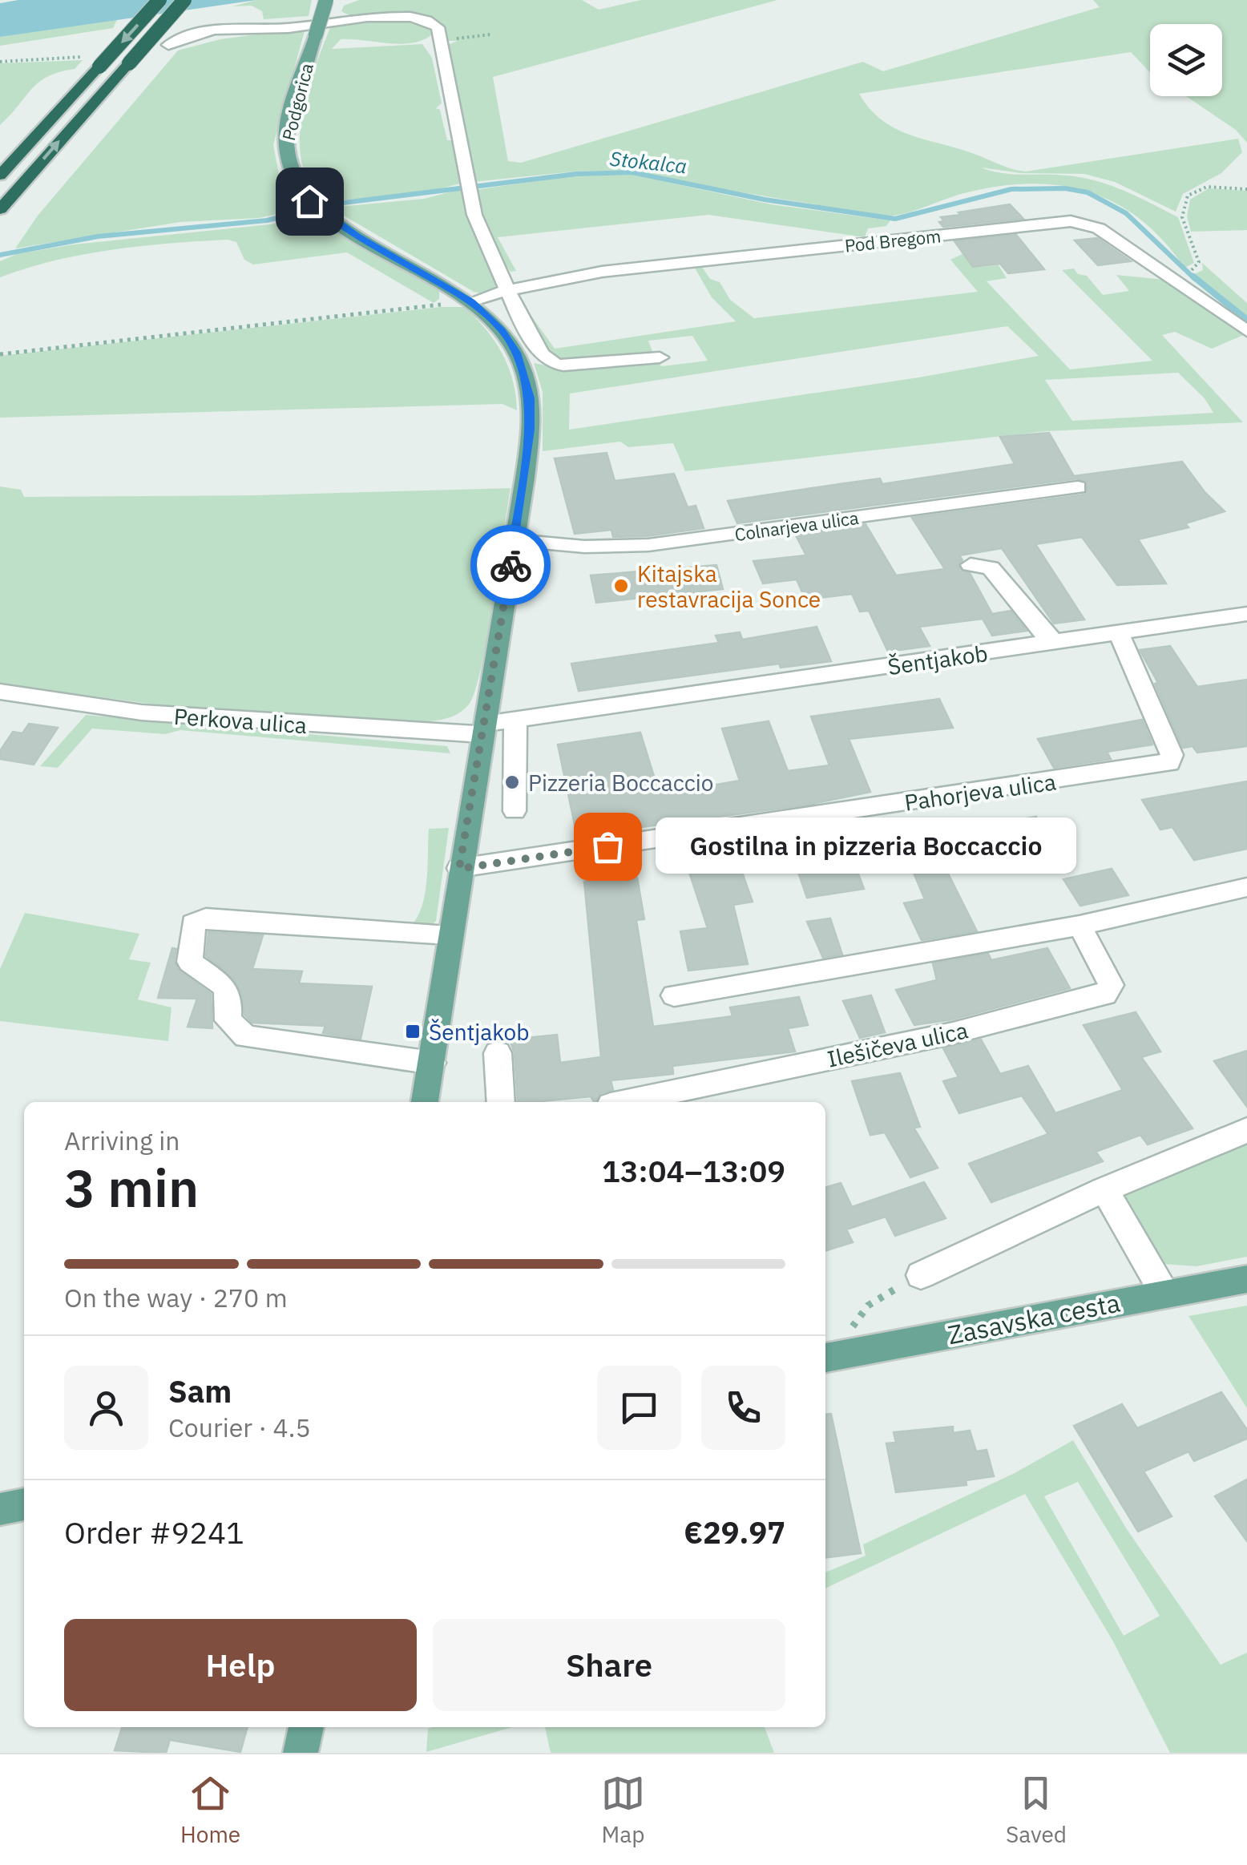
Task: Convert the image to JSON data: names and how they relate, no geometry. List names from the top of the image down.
{
  "streets": {
    "main road": ["Podgorica", "Zasavska cesta"],
    "street": [
      "Pod Bregom",
      "Colnarjeva ulica",
      "Šentjakob",
      "Perkova ulica",
      "Pahorjeva ulica",
      "Ilešičeva ulica"
    ]
  },
  "crossings": [
    ["Podgorica", "Pod Bregom"],
    ["Podgorica", "Colnarjeva ulica"],
    ["Podgorica", "Šentjakob"],
    ["Podgorica", "Perkova ulica"],
    ["Podgorica", "Pahorjeva ulica"],
    ["Šentjakob", "Perkova ulica"],
    ["Šentjakob", "Pahorjeva ulica"]
  ],
  "water": ["Stokalca"],
  "places": {
    "other": ["Kitajska restavracija Sonce", "Pizzeria Boccaccio", "Gostilna in pizzeria Boccaccio"],
    "transit": ["Šentjakob"]
  },
  "page": {
    "bubble": "Gostilna in pizzeria Boccaccio",
    "heading": ["3 min", "Arriving in", "13:04–13:09"],
    "panel": [
      "Sam",
      "Courier · 4.5",
      "Order #9241",
      "€29.97"
    ],
    "bar": "On the way · 270 m",
    "buttons": ["Help", "Share"],
    "tabs": ["Home", "Map", "Saved"]
  }
}
